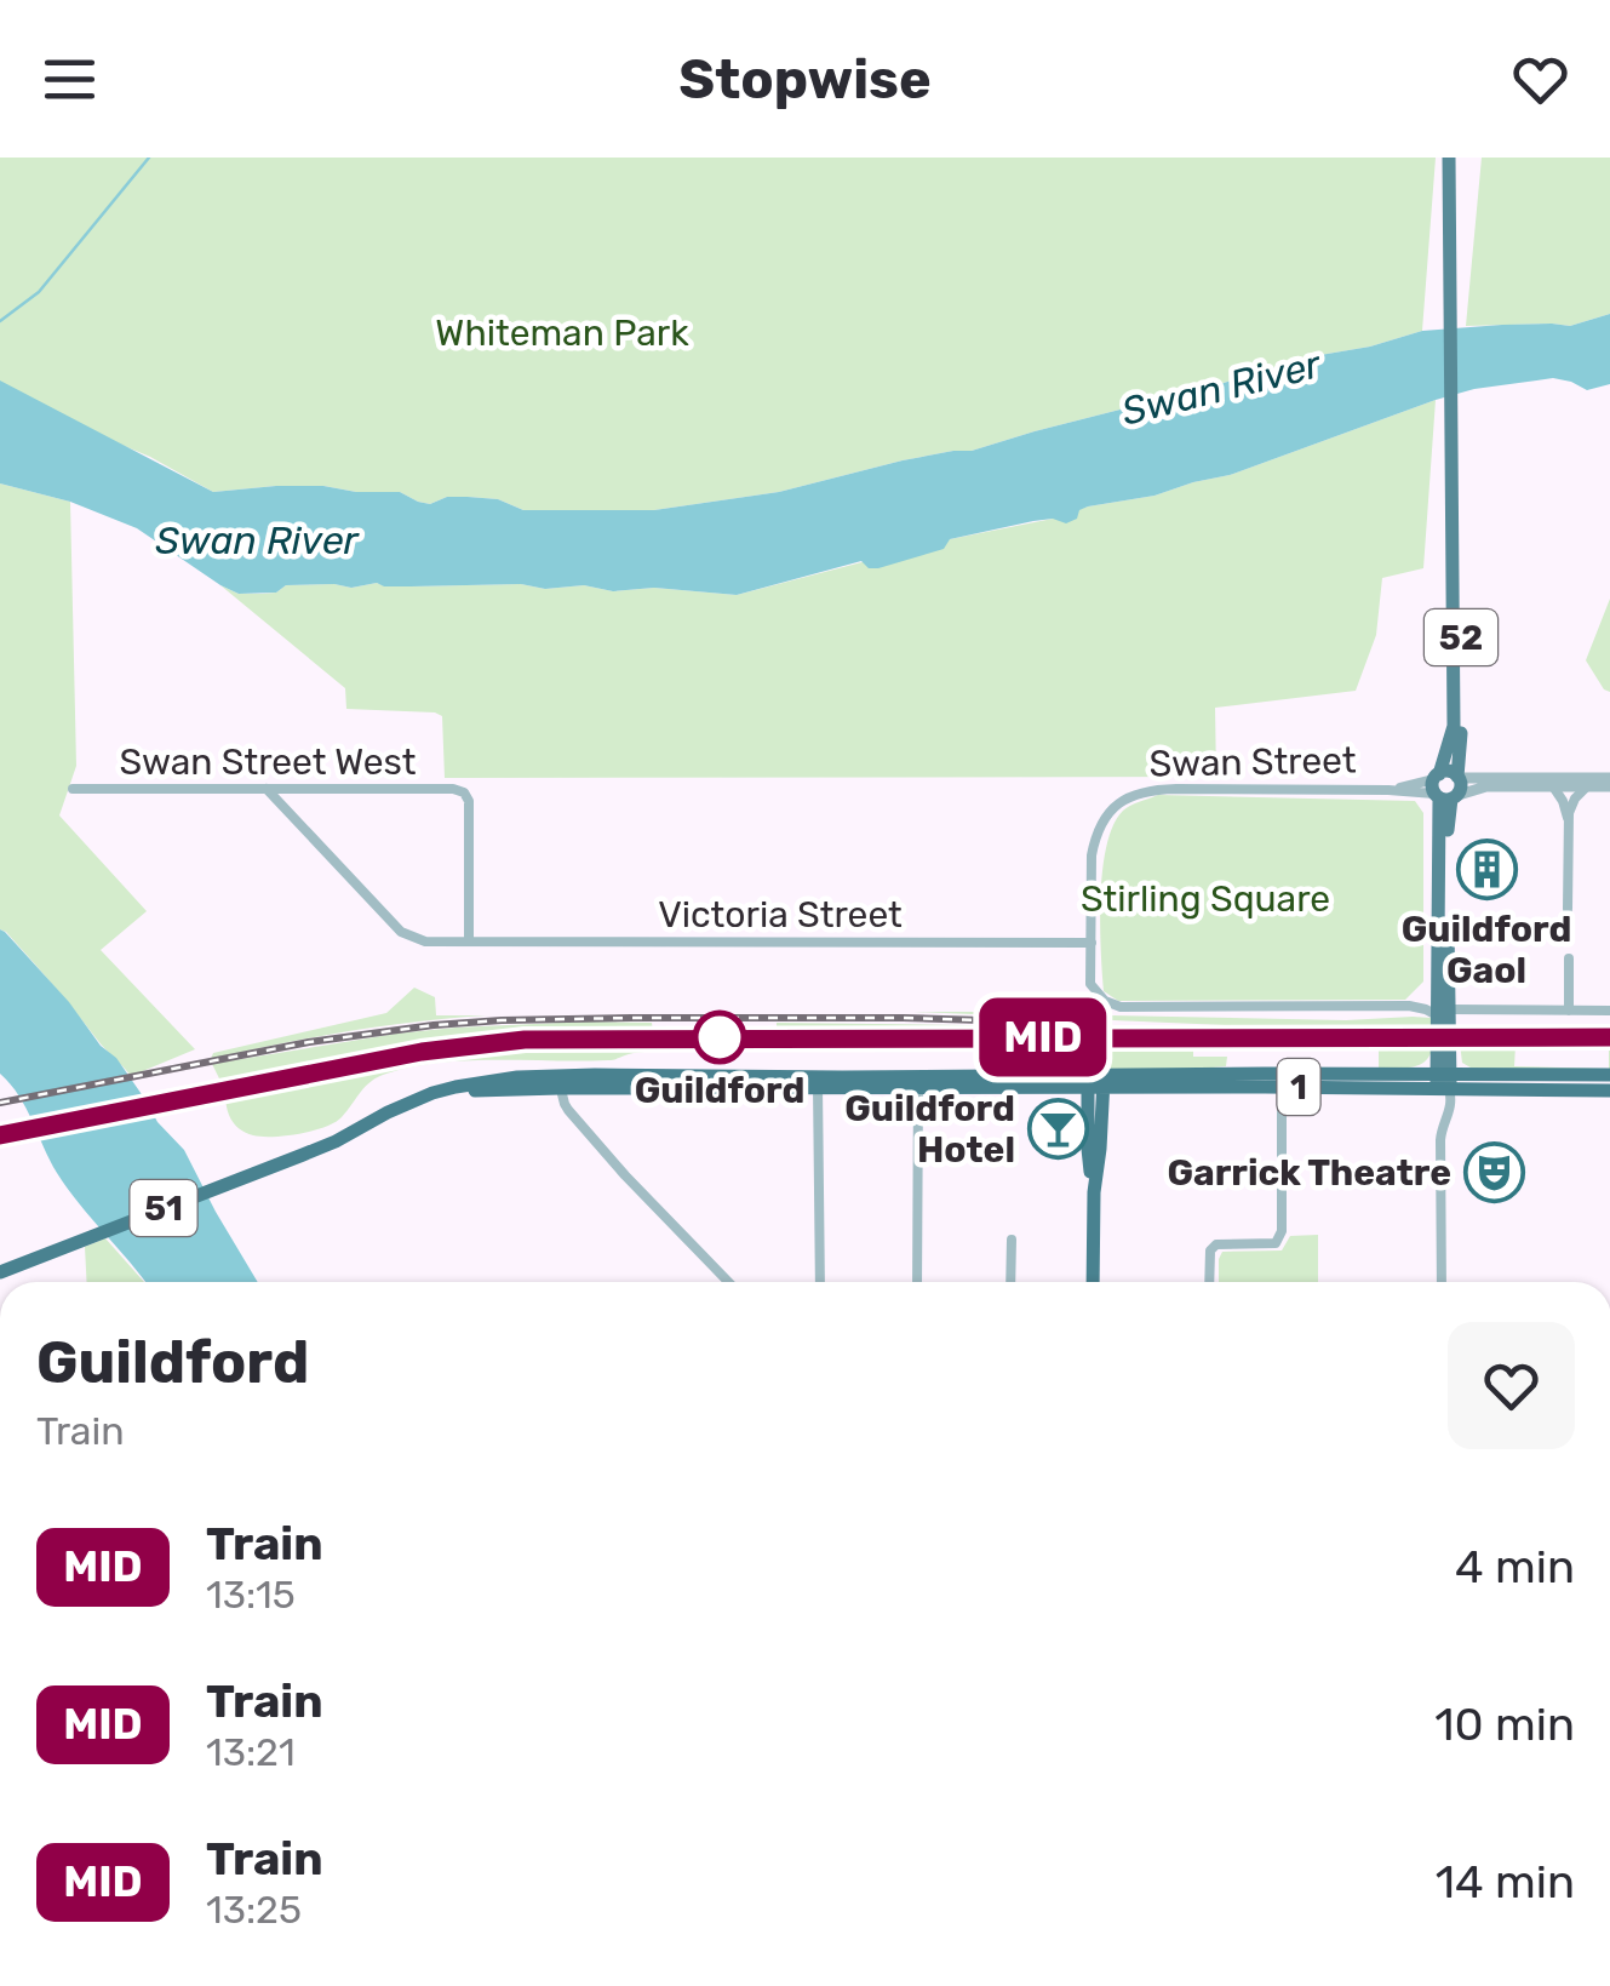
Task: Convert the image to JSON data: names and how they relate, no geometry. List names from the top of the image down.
{
  "streets": {
    "highway": ["1", "51"],
    "main road": ["52"],
    "street": ["Swan Street West", "Swan Street", "Victoria Street"]
  },
  "crossings": [
    ["52", "Swan Street"],
    ["52", "1"],
    ["Swan Street West", "Victoria Street"],
    ["Swan Street", "Victoria Street"],
    ["1", "51"]
  ],
  "water": ["Swan River"],
  "parks": ["Whiteman Park", "Stirling Square"],
  "places": {
    "building": ["Guildford Gaol"],
    "other": ["Guildford"],
    "bar": ["Guildford Hotel"],
    "theatre": ["Garrick Theatre"]
  },
  "page": {
    "header": "Stopwise",
    "on_map": "MID",
    "heading": ["Guildford", "Train"],
    "list": [
      {
        "mark": "MID",
        "name": "Train",
        "note": "13:15",
        "value": "4 min"
      },
      {
        "mark": "MID",
        "name": "Train",
        "note": "13:21",
        "value": "10 min"
      },
      {
        "mark": "MID",
        "name": "Train",
        "note": "13:25",
        "value": "14 min"
      }
    ]
  }
}
